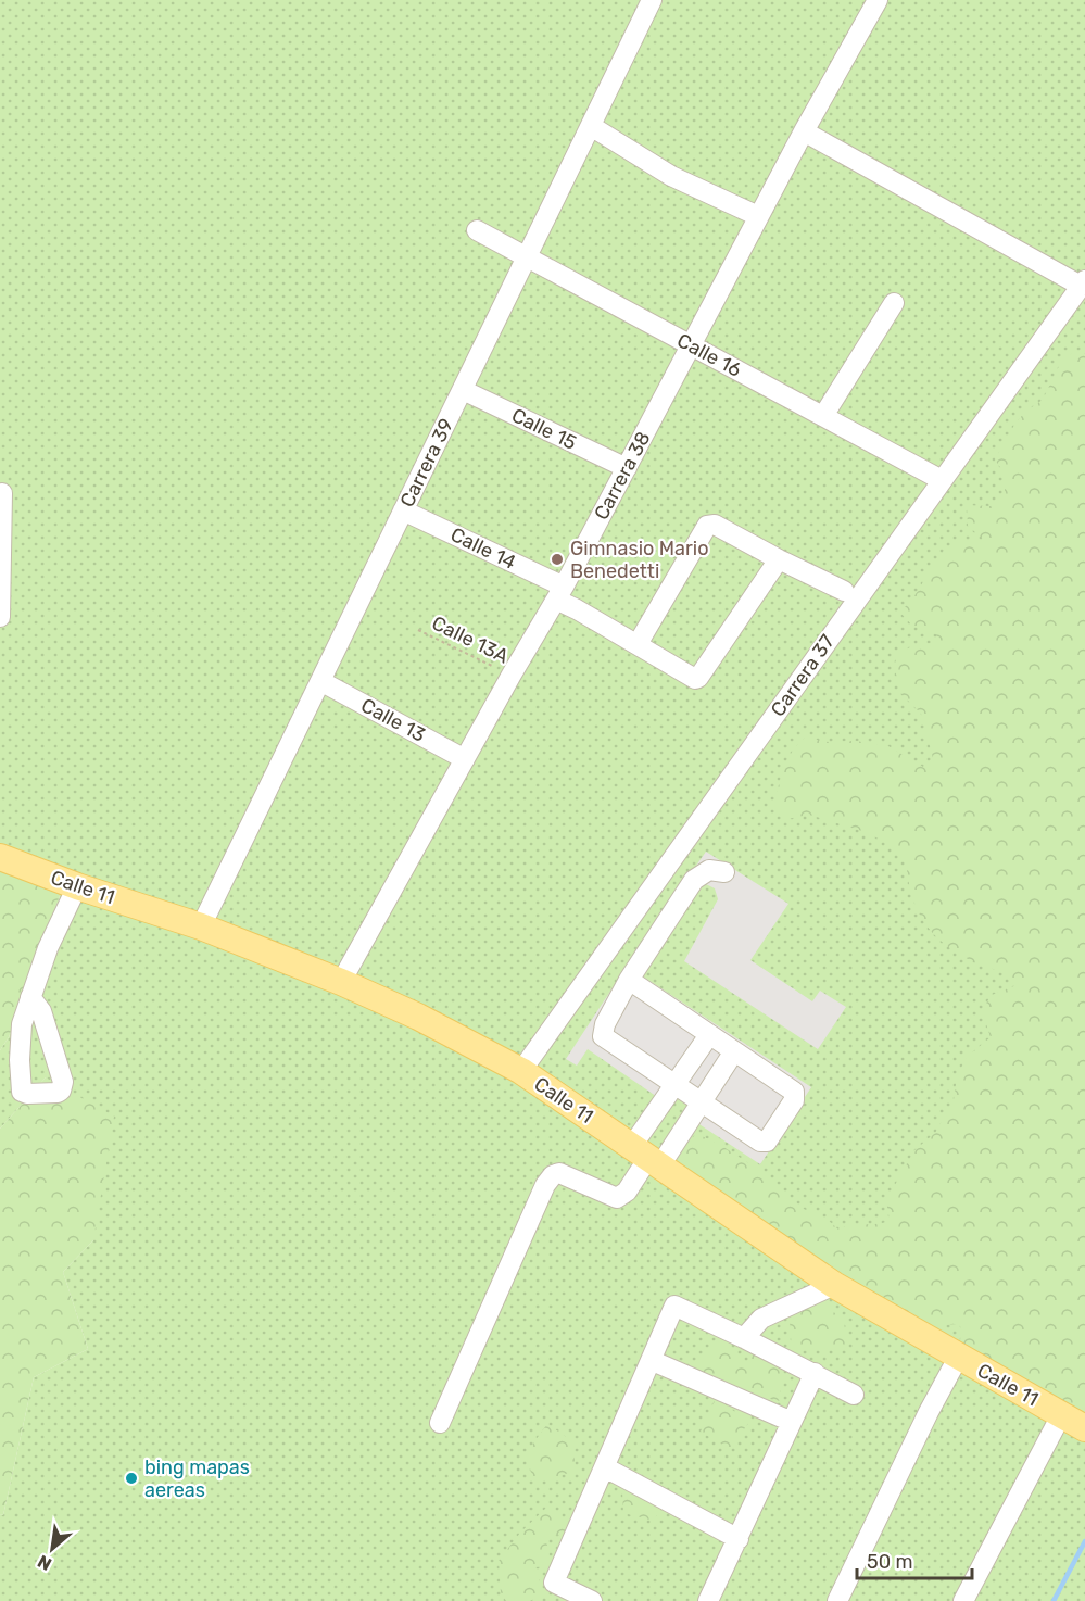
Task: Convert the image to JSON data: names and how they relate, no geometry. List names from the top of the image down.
{
  "streets": {
    "main road": ["Calle 11"],
    "street": [
      "Calle 16",
      "Calle 15",
      "Carrera 39",
      "Carrera 38",
      "Calle 14",
      "Carrera 37",
      "Calle 13"
    ],
    "path": ["Calle 13A"]
  },
  "crossings": [
    ["Calle 16", "Carrera 39"],
    ["Calle 16", "Carrera 38"],
    ["Calle 16", "Carrera 37"],
    ["Calle 15", "Carrera 39"],
    ["Calle 15", "Carrera 38"],
    ["Carrera 39", "Calle 14"],
    ["Carrera 39", "Calle 13"],
    ["Carrera 39", "Calle 11"],
    ["Carrera 38", "Calle 14"],
    ["Carrera 38", "Calle 13A"],
    ["Carrera 38", "Calle 13"],
    ["Carrera 38", "Calle 11"],
    ["Carrera 37", "Calle 11"]
  ],
  "places": ["Gimnasio Mario Benedetti", "bing mapas aereas"],
  "scale_bar": "50 m",
  "north": "bottom left"
}
